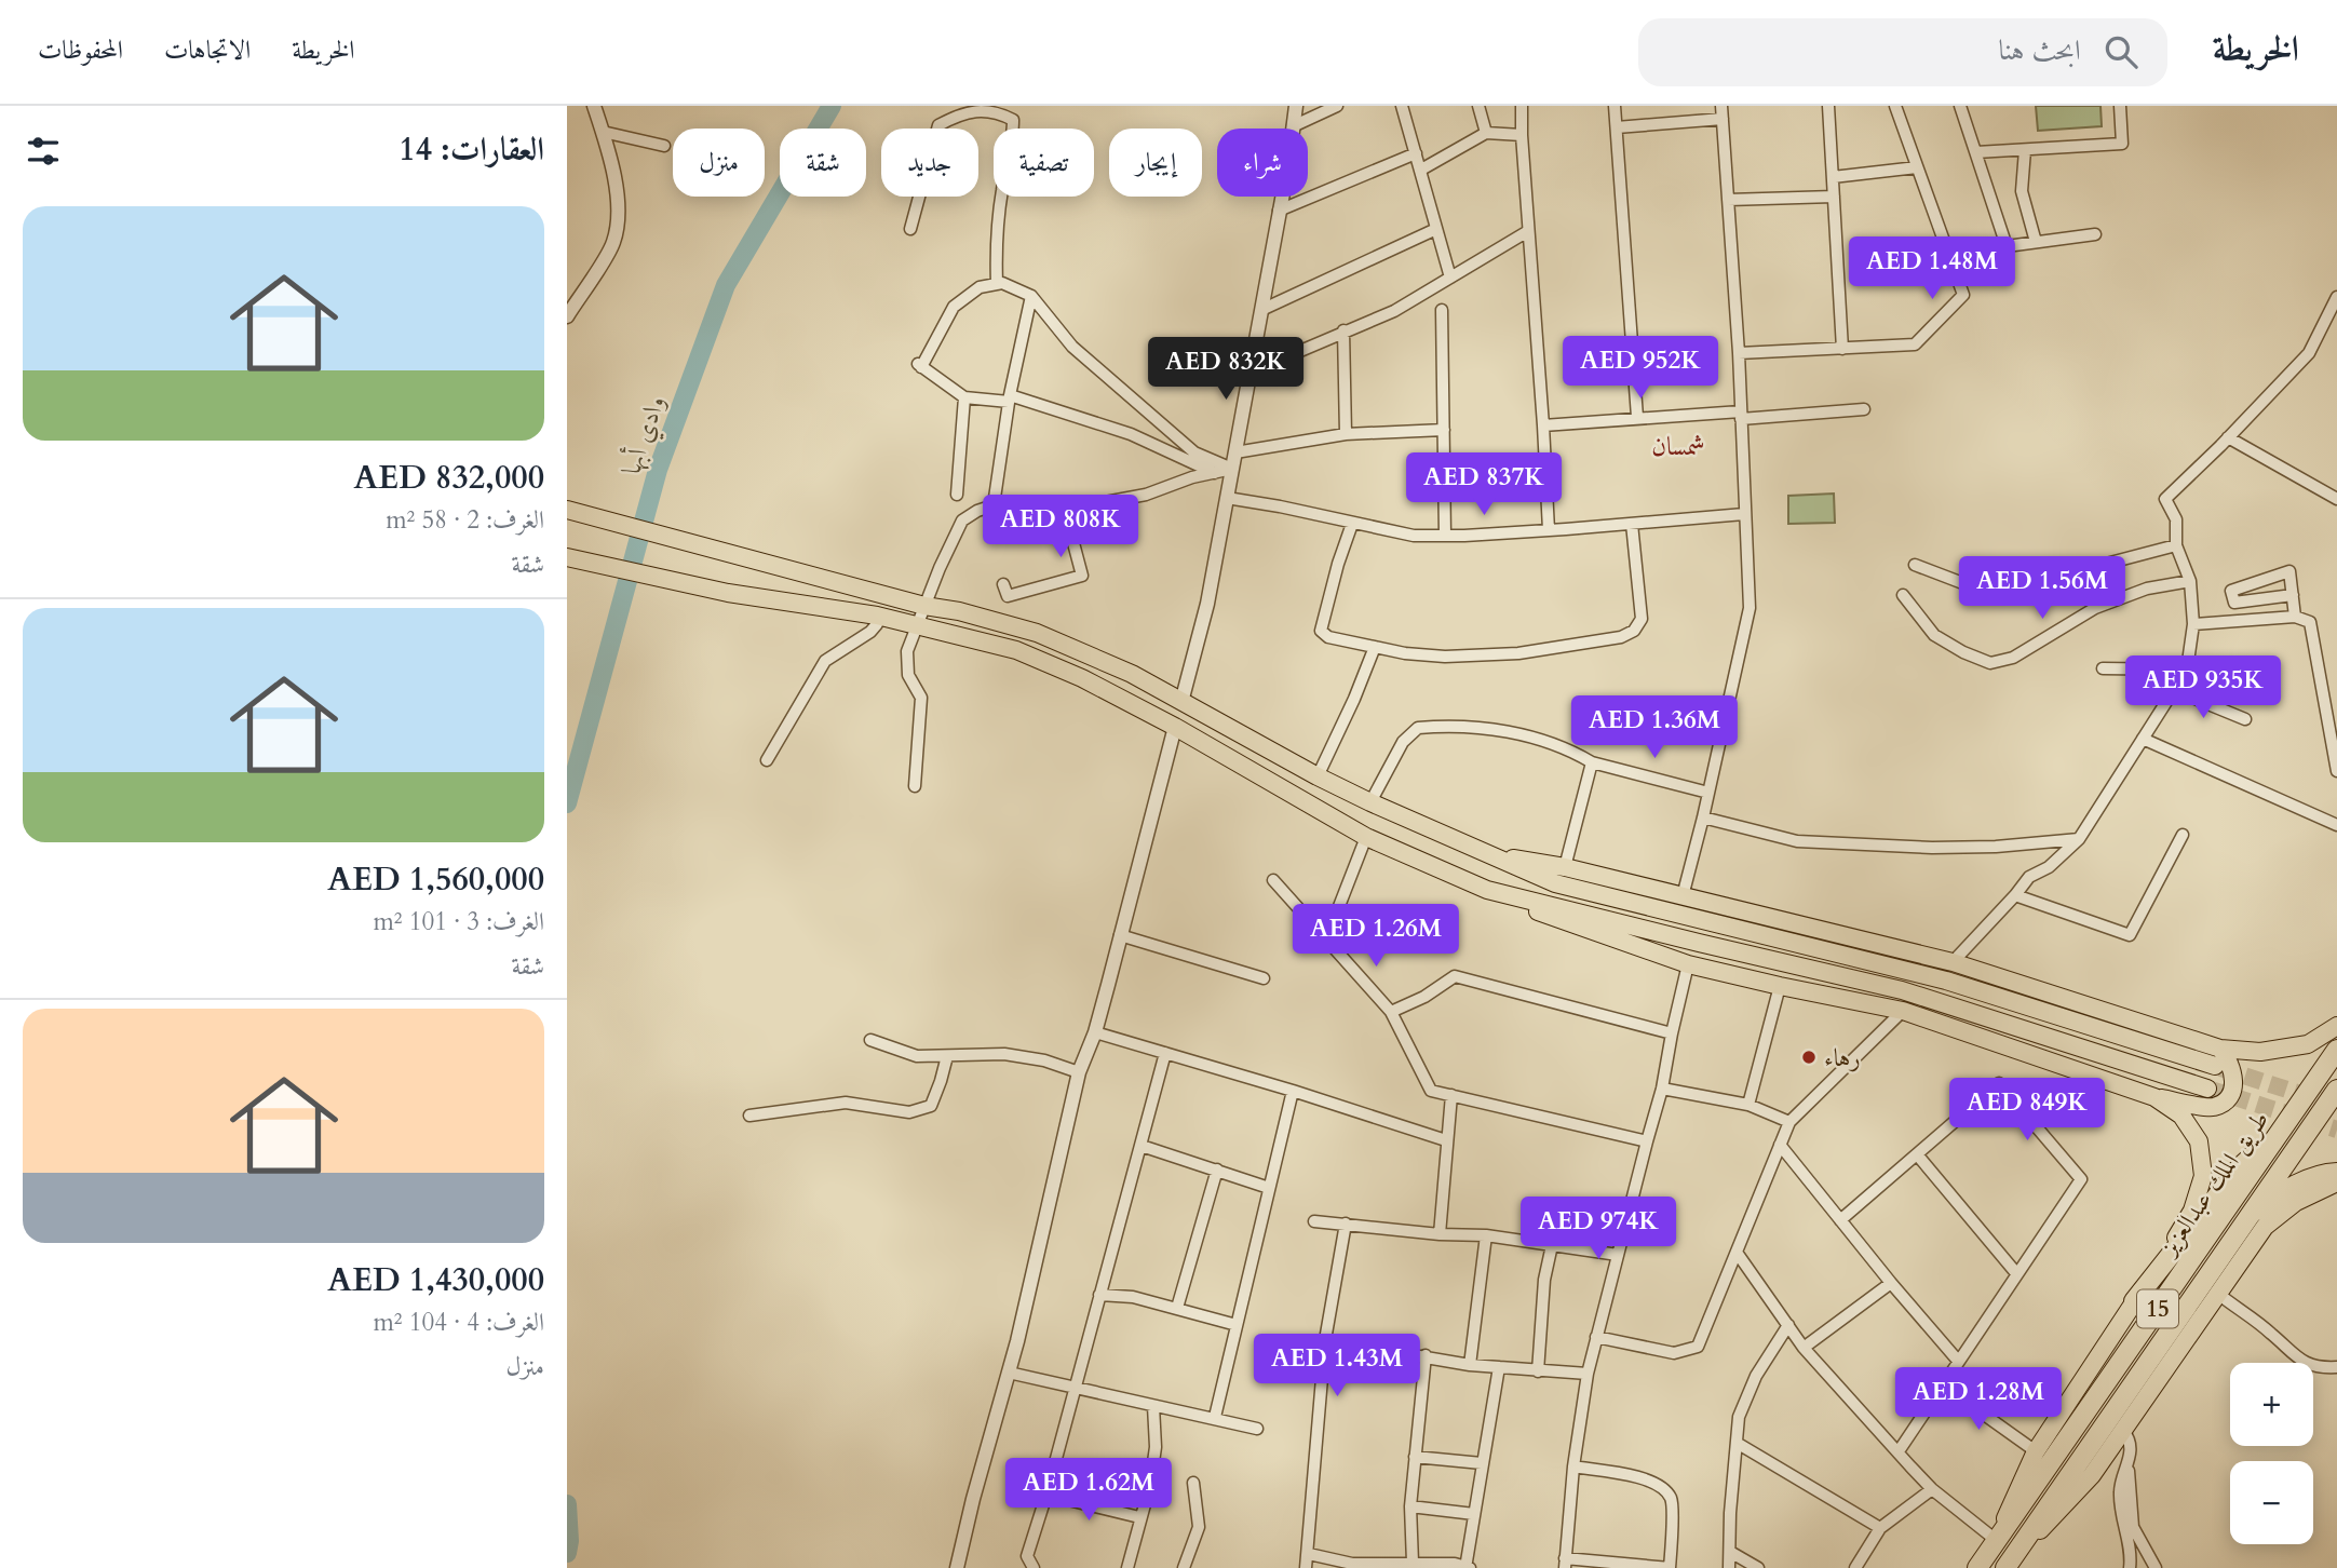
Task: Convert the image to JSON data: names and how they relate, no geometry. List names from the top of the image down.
{
  "streets": {
    "highway": ["طريق الملك عبدالعزيز", "15"]
  },
  "districts": ["شمسان"],
  "water": ["وادي أبها"],
  "places": ["رهاء"],
  "page": {
    "header": "الخريطة",
    "search": "ابحث هنا",
    "nav": ["الخريطة", "الاتجاهات", "المحفوظات"],
    "heading": "العقارات: 14",
    "chip": [
      "شراء",
      "إيجار",
      "تصفية",
      "جديد",
      "شقة",
      "منزل"
    ],
    "list": [
      {
        "name": "AED 832,000",
        "note": "الغرف: 2 · 58 m² · شقة"
      },
      {
        "name": "AED 1,560,000",
        "note": "الغرف: 3 · 101 m² · شقة"
      },
      {
        "name": "AED 1,430,000",
        "note": "الغرف: 4 · 104 m² · منزل"
      }
    ],
    "price": [
      "AED 1.48M",
      "AED 952K",
      "AED 832K",
      "AED 837K",
      "AED 808K",
      "AED 1.56M",
      "AED 935K",
      "AED 1.36M",
      "AED 1.26M",
      "AED 849K",
      "AED 974K",
      "AED 1.43M",
      "AED 1.28M",
      "AED 1.62M"
    ],
    "map_buttons": ["+", "−"]
  }
}
